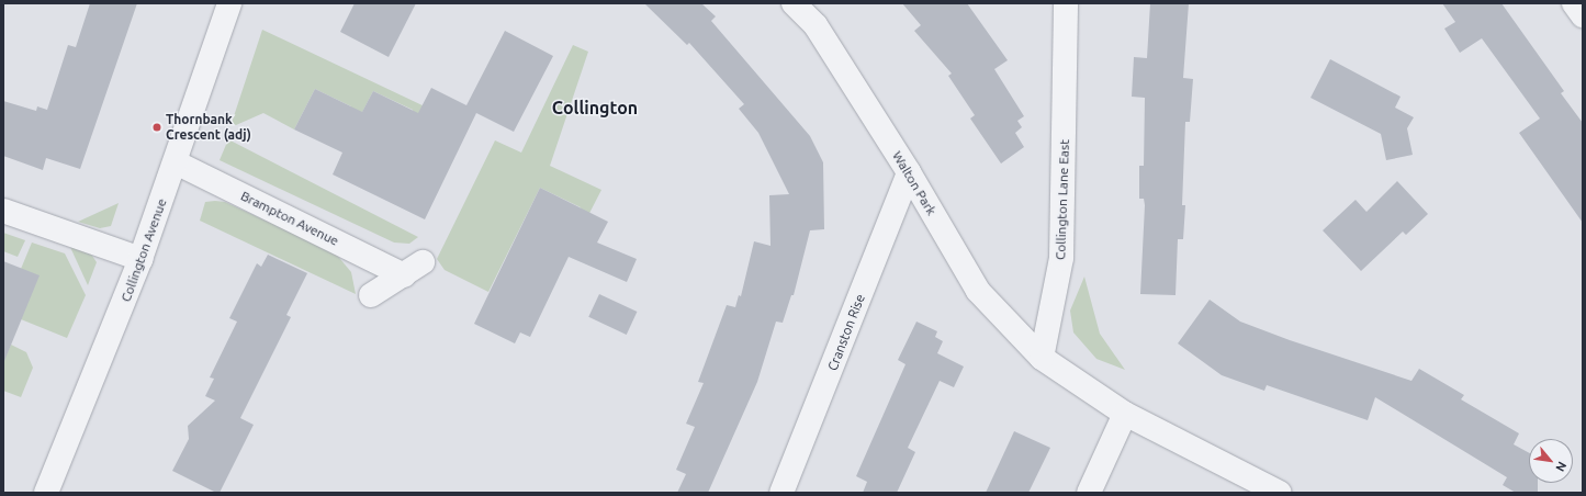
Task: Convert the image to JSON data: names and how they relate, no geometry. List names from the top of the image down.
{
  "streets": {
    "street": [
      "Walton Park",
      "Collington Lane East",
      "Brampton Avenue",
      "Collington Avenue",
      "Cranston Rise"
    ]
  },
  "crossings": [
    ["Walton Park", "Collington Lane East"],
    ["Walton Park", "Cranston Rise"],
    ["Brampton Avenue", "Collington Avenue"]
  ],
  "districts": ["Collington"],
  "places": ["Thornbank Crescent (adj)"],
  "north": "bottom right"
}
